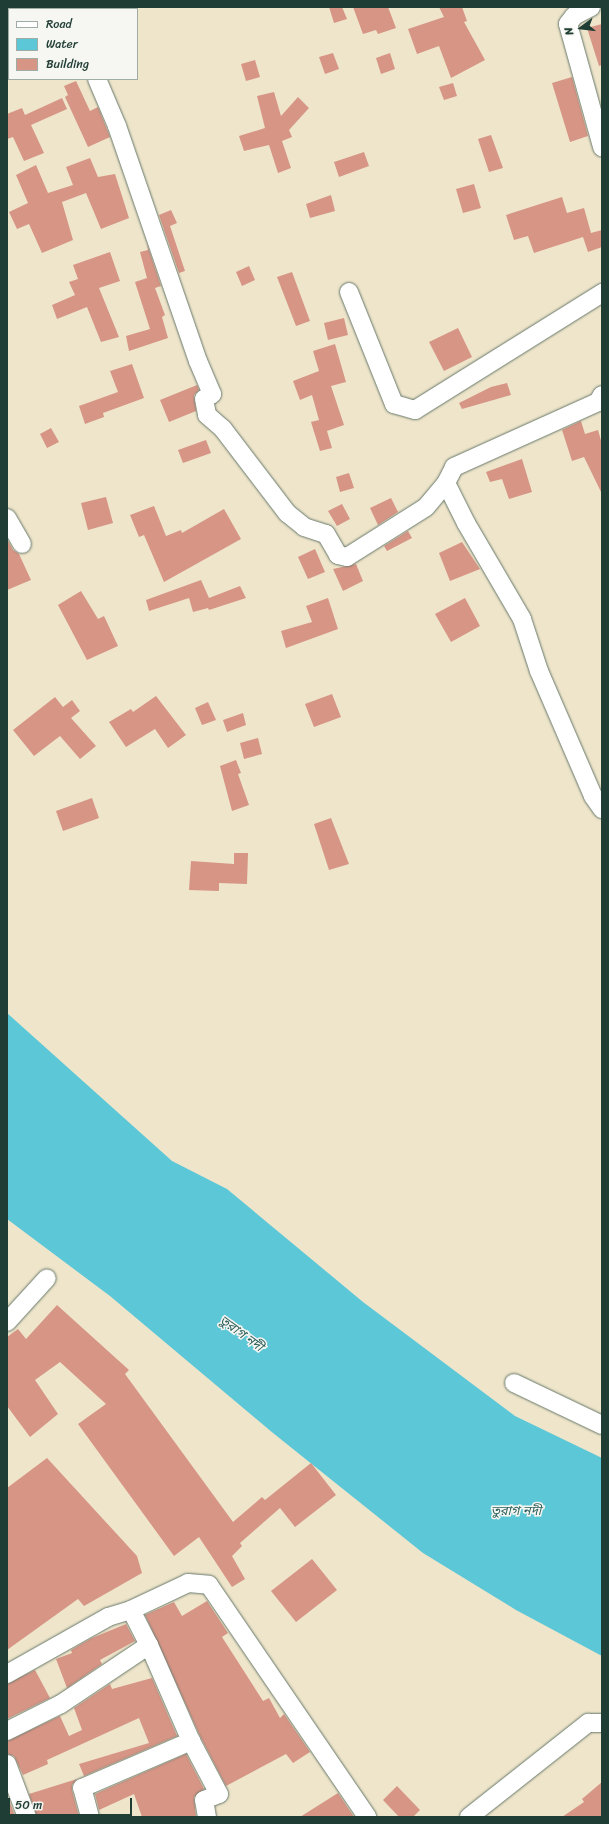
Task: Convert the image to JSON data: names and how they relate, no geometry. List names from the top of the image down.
{
  "water": ["তুরাগ নদী"],
  "legend": ["Road", "Water", "Building"],
  "scale_bar": "50 m",
  "north": "left"
}
